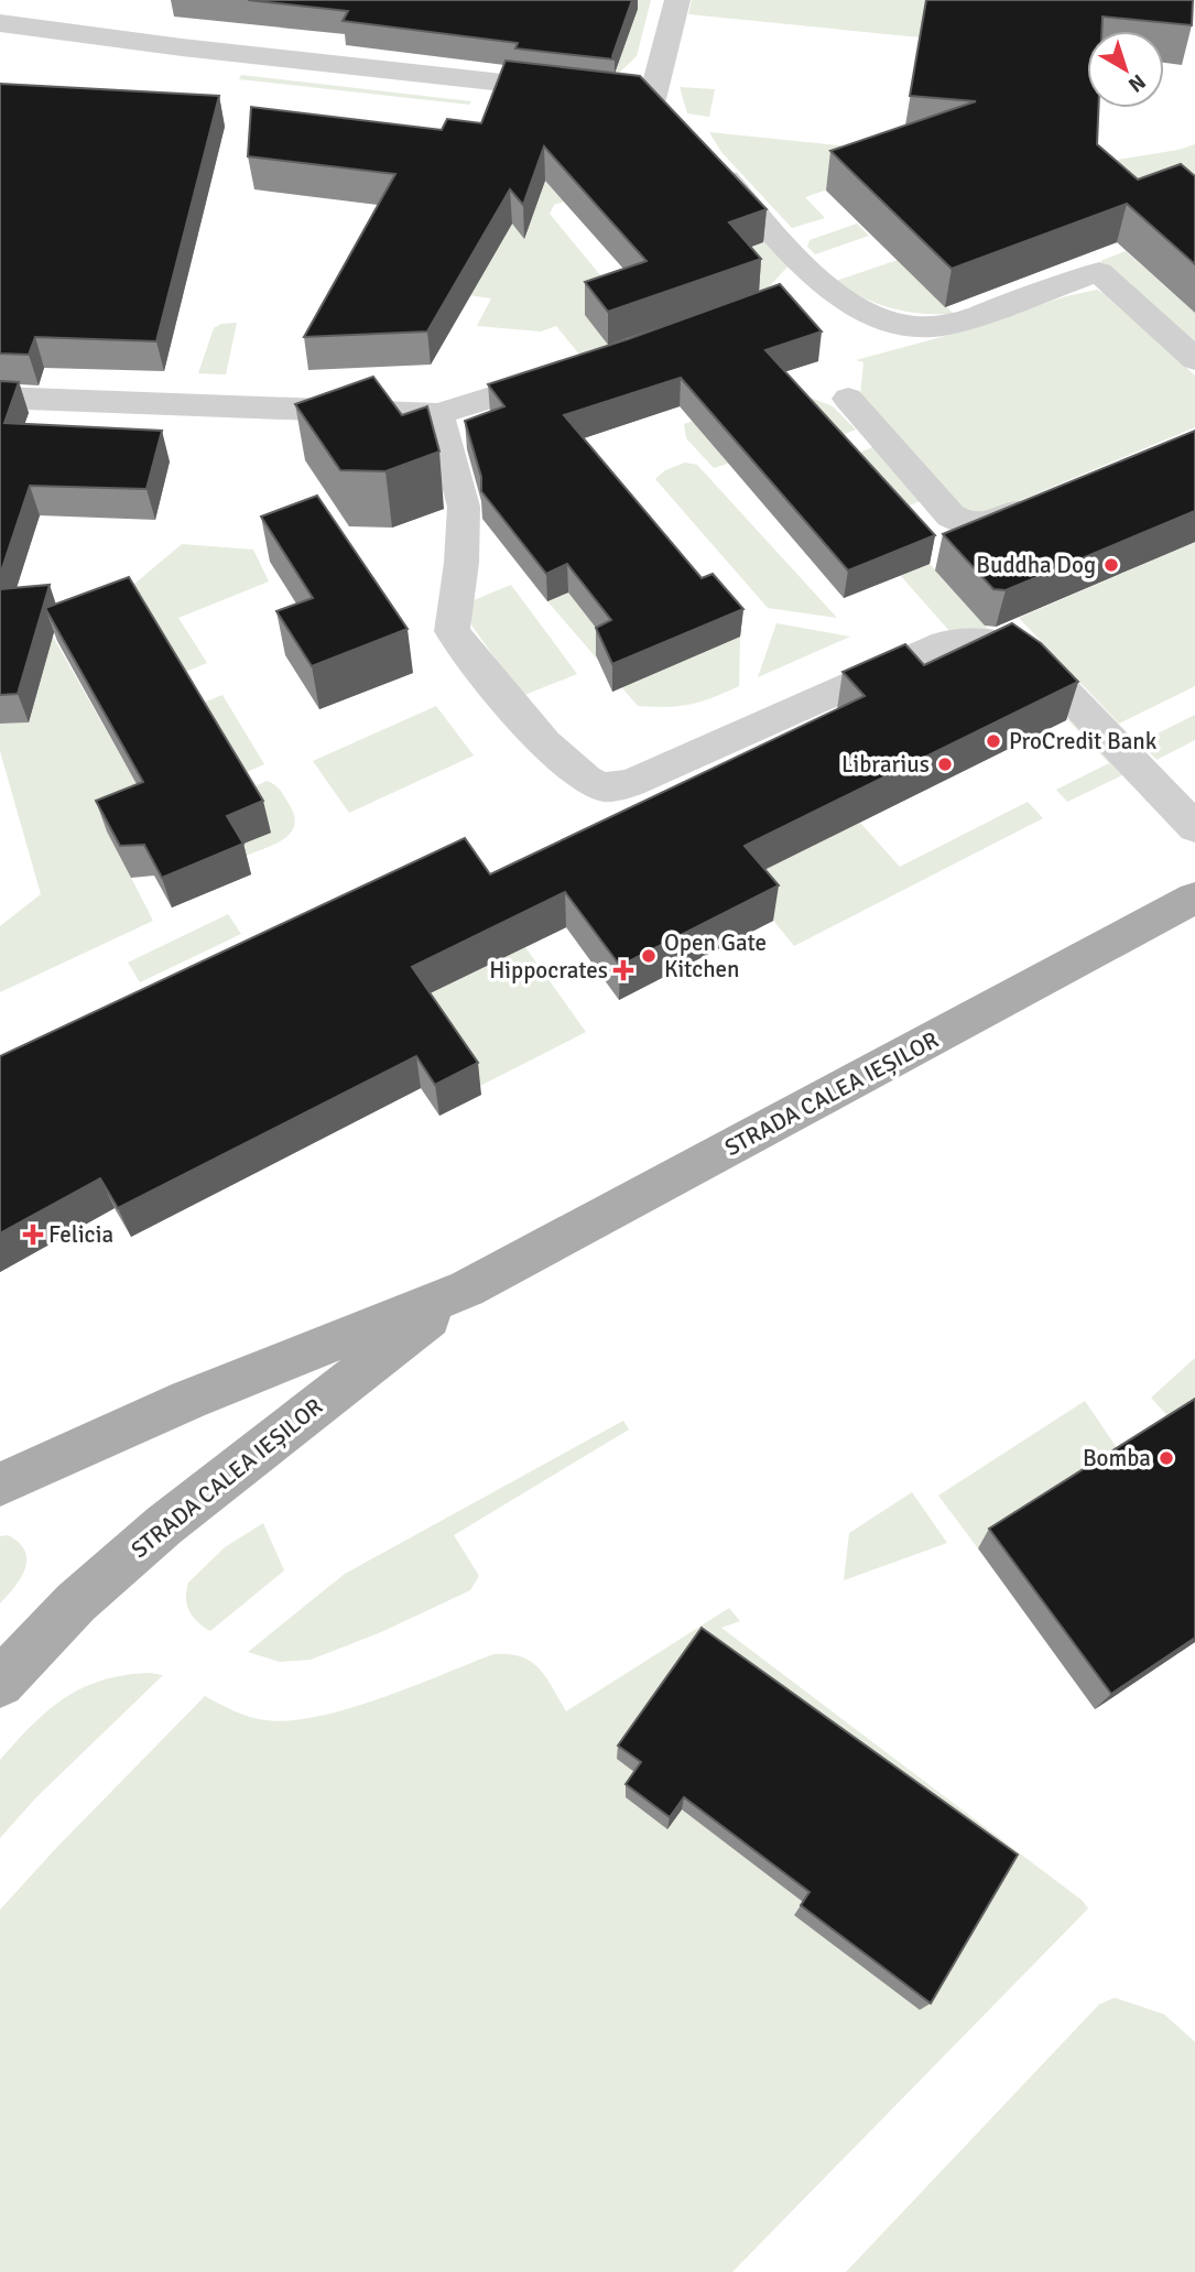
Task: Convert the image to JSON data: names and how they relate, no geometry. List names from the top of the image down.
{
  "streets": {
    "main road": ["STRADA CALEA IEȘILOR"]
  },
  "places": {
    "other": [
      "Buddha Dog",
      "ProCredit Bank",
      "Librarius",
      "Open Gate Kitchen",
      "Bomba"
    ],
    "health": ["Hippocrates", "Felicia"]
  },
  "north": "bottom right"
}
